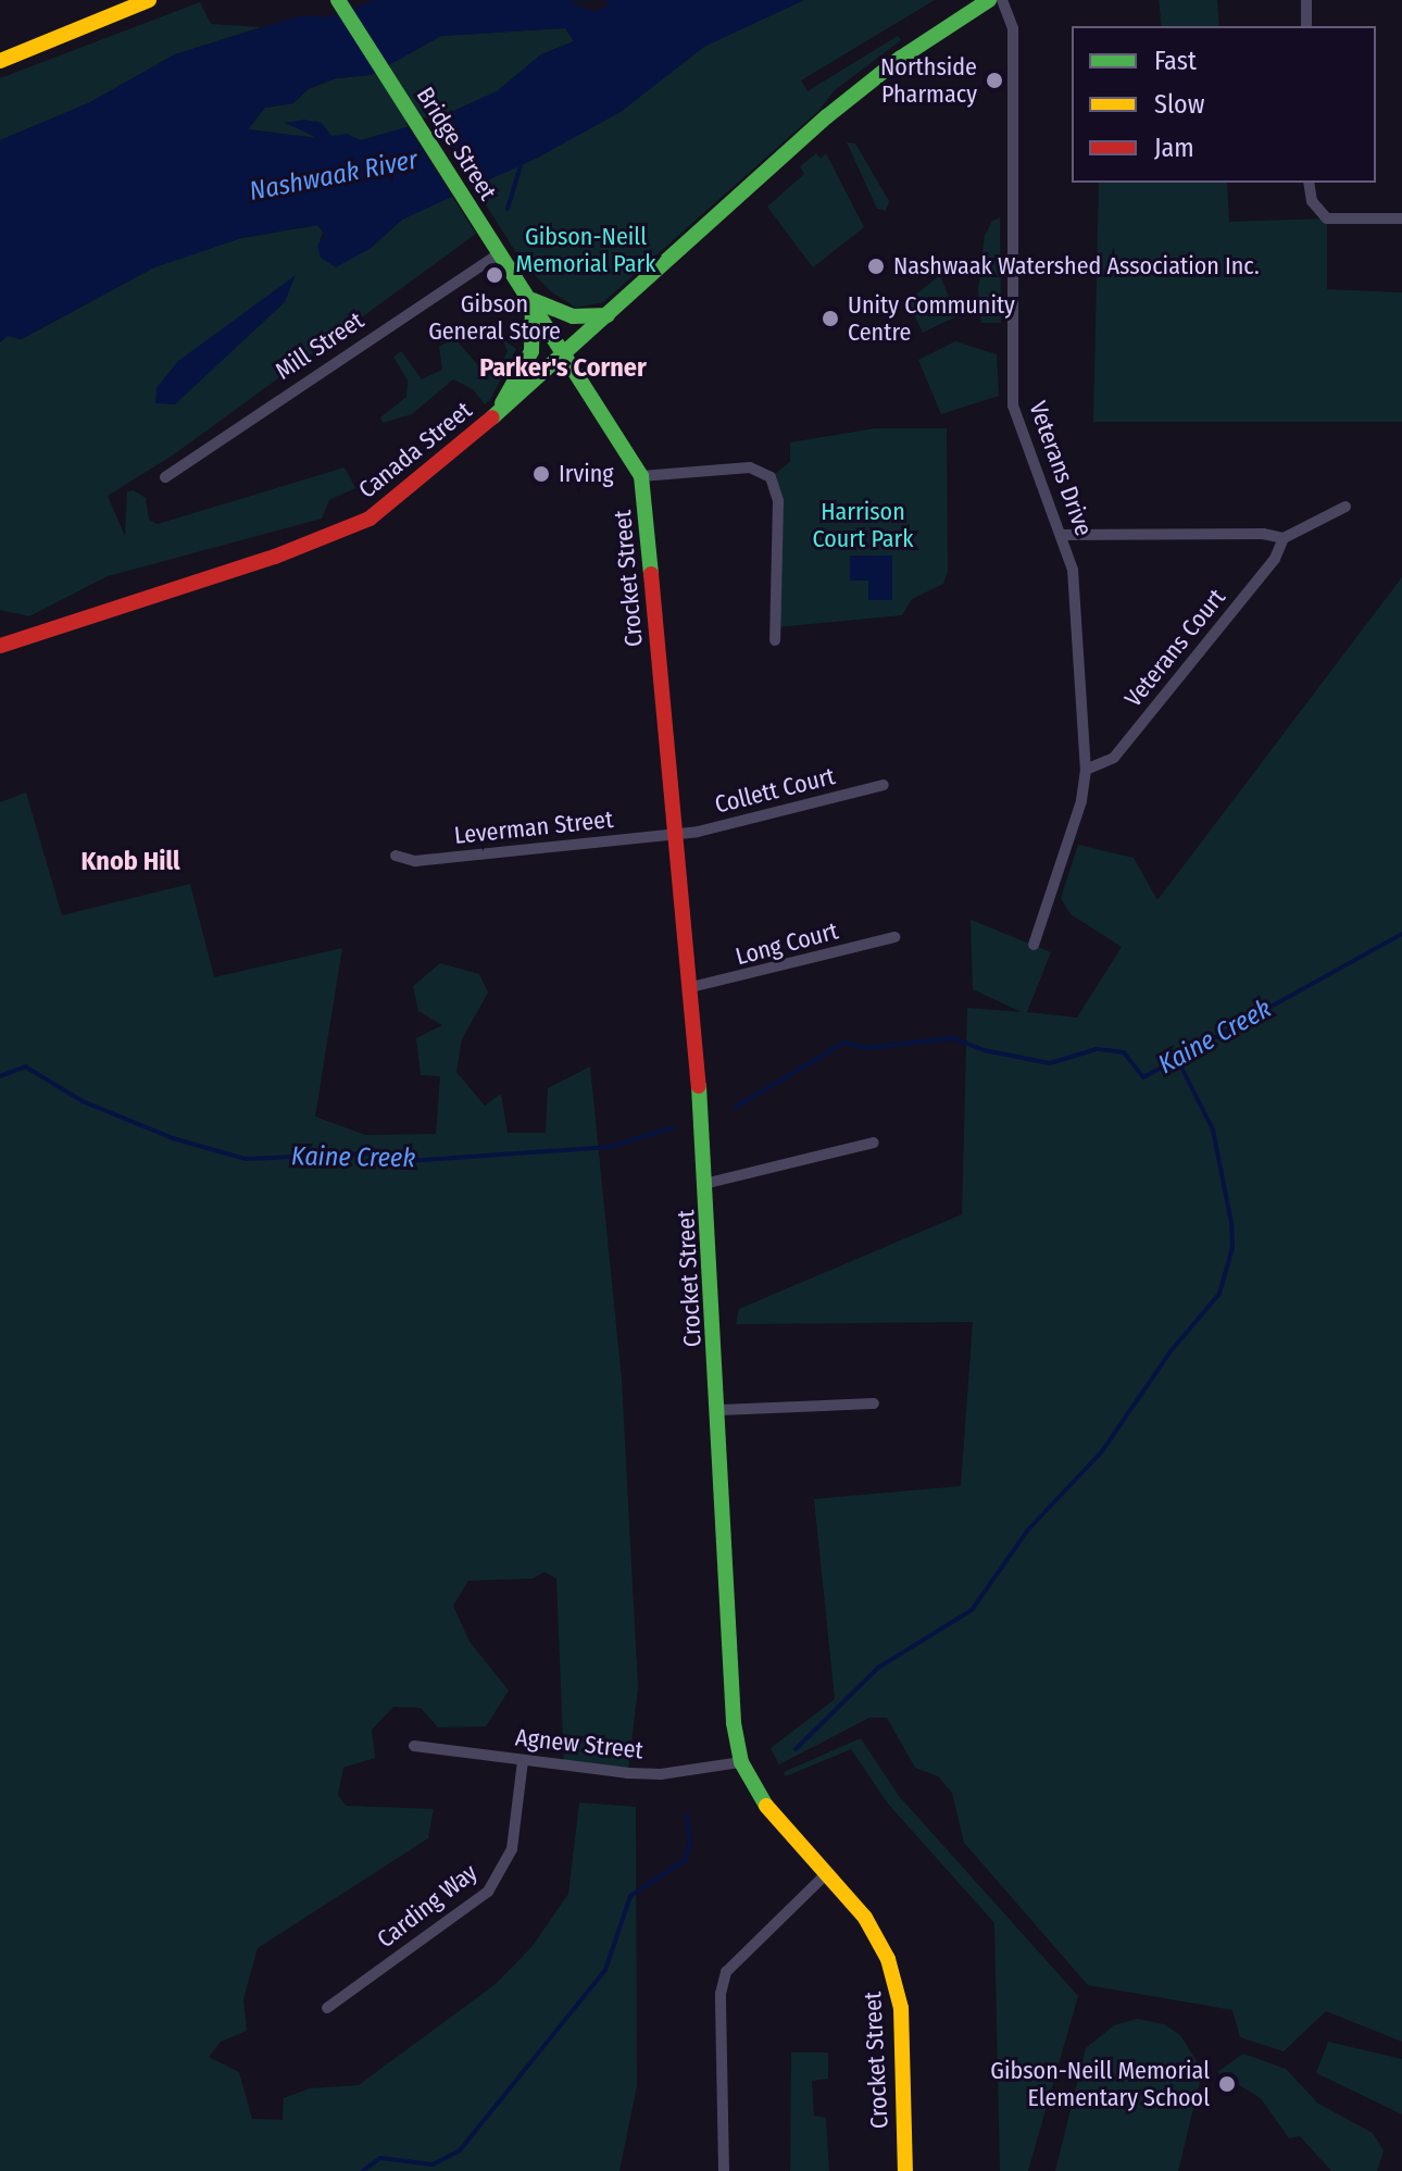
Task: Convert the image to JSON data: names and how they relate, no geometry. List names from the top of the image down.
{
  "streets": {
    "street": [
      "Bridge Street",
      "Mill Street",
      "Canada Street",
      "Veterans Drive",
      "Crocket Street",
      "Veterans Court",
      "Collett Court",
      "Leverman Street",
      "Long Court",
      "Agnew Street",
      "Carding Way"
    ]
  },
  "crossings": [
    ["Bridge Street", "Mill Street"],
    ["Bridge Street", "Canada Street"],
    ["Bridge Street", "Crocket Street"],
    ["Canada Street", "Crocket Street"],
    ["Veterans Drive", "Veterans Court"],
    ["Crocket Street", "Collett Court"],
    ["Crocket Street", "Leverman Street"],
    ["Crocket Street", "Long Court"],
    ["Crocket Street", "Agnew Street"],
    ["Collett Court", "Leverman Street"],
    ["Agnew Street", "Carding Way"]
  ],
  "districts": ["Parker's Corner", "Knob Hill"],
  "water": ["Nashwaak River", "Kaine Creek"],
  "parks": ["Gibson-Neill Memorial Park", "Harrison Court Park"],
  "places": [
    "Northside Pharmacy",
    "Nashwaak Watershed Association Inc.",
    "Gibson General Store",
    "Unity Community Centre",
    "Irving",
    "Gibson-Neill Memorial Elementary School"
  ],
  "legend": ["Fast", "Slow", "Jam"]
}
